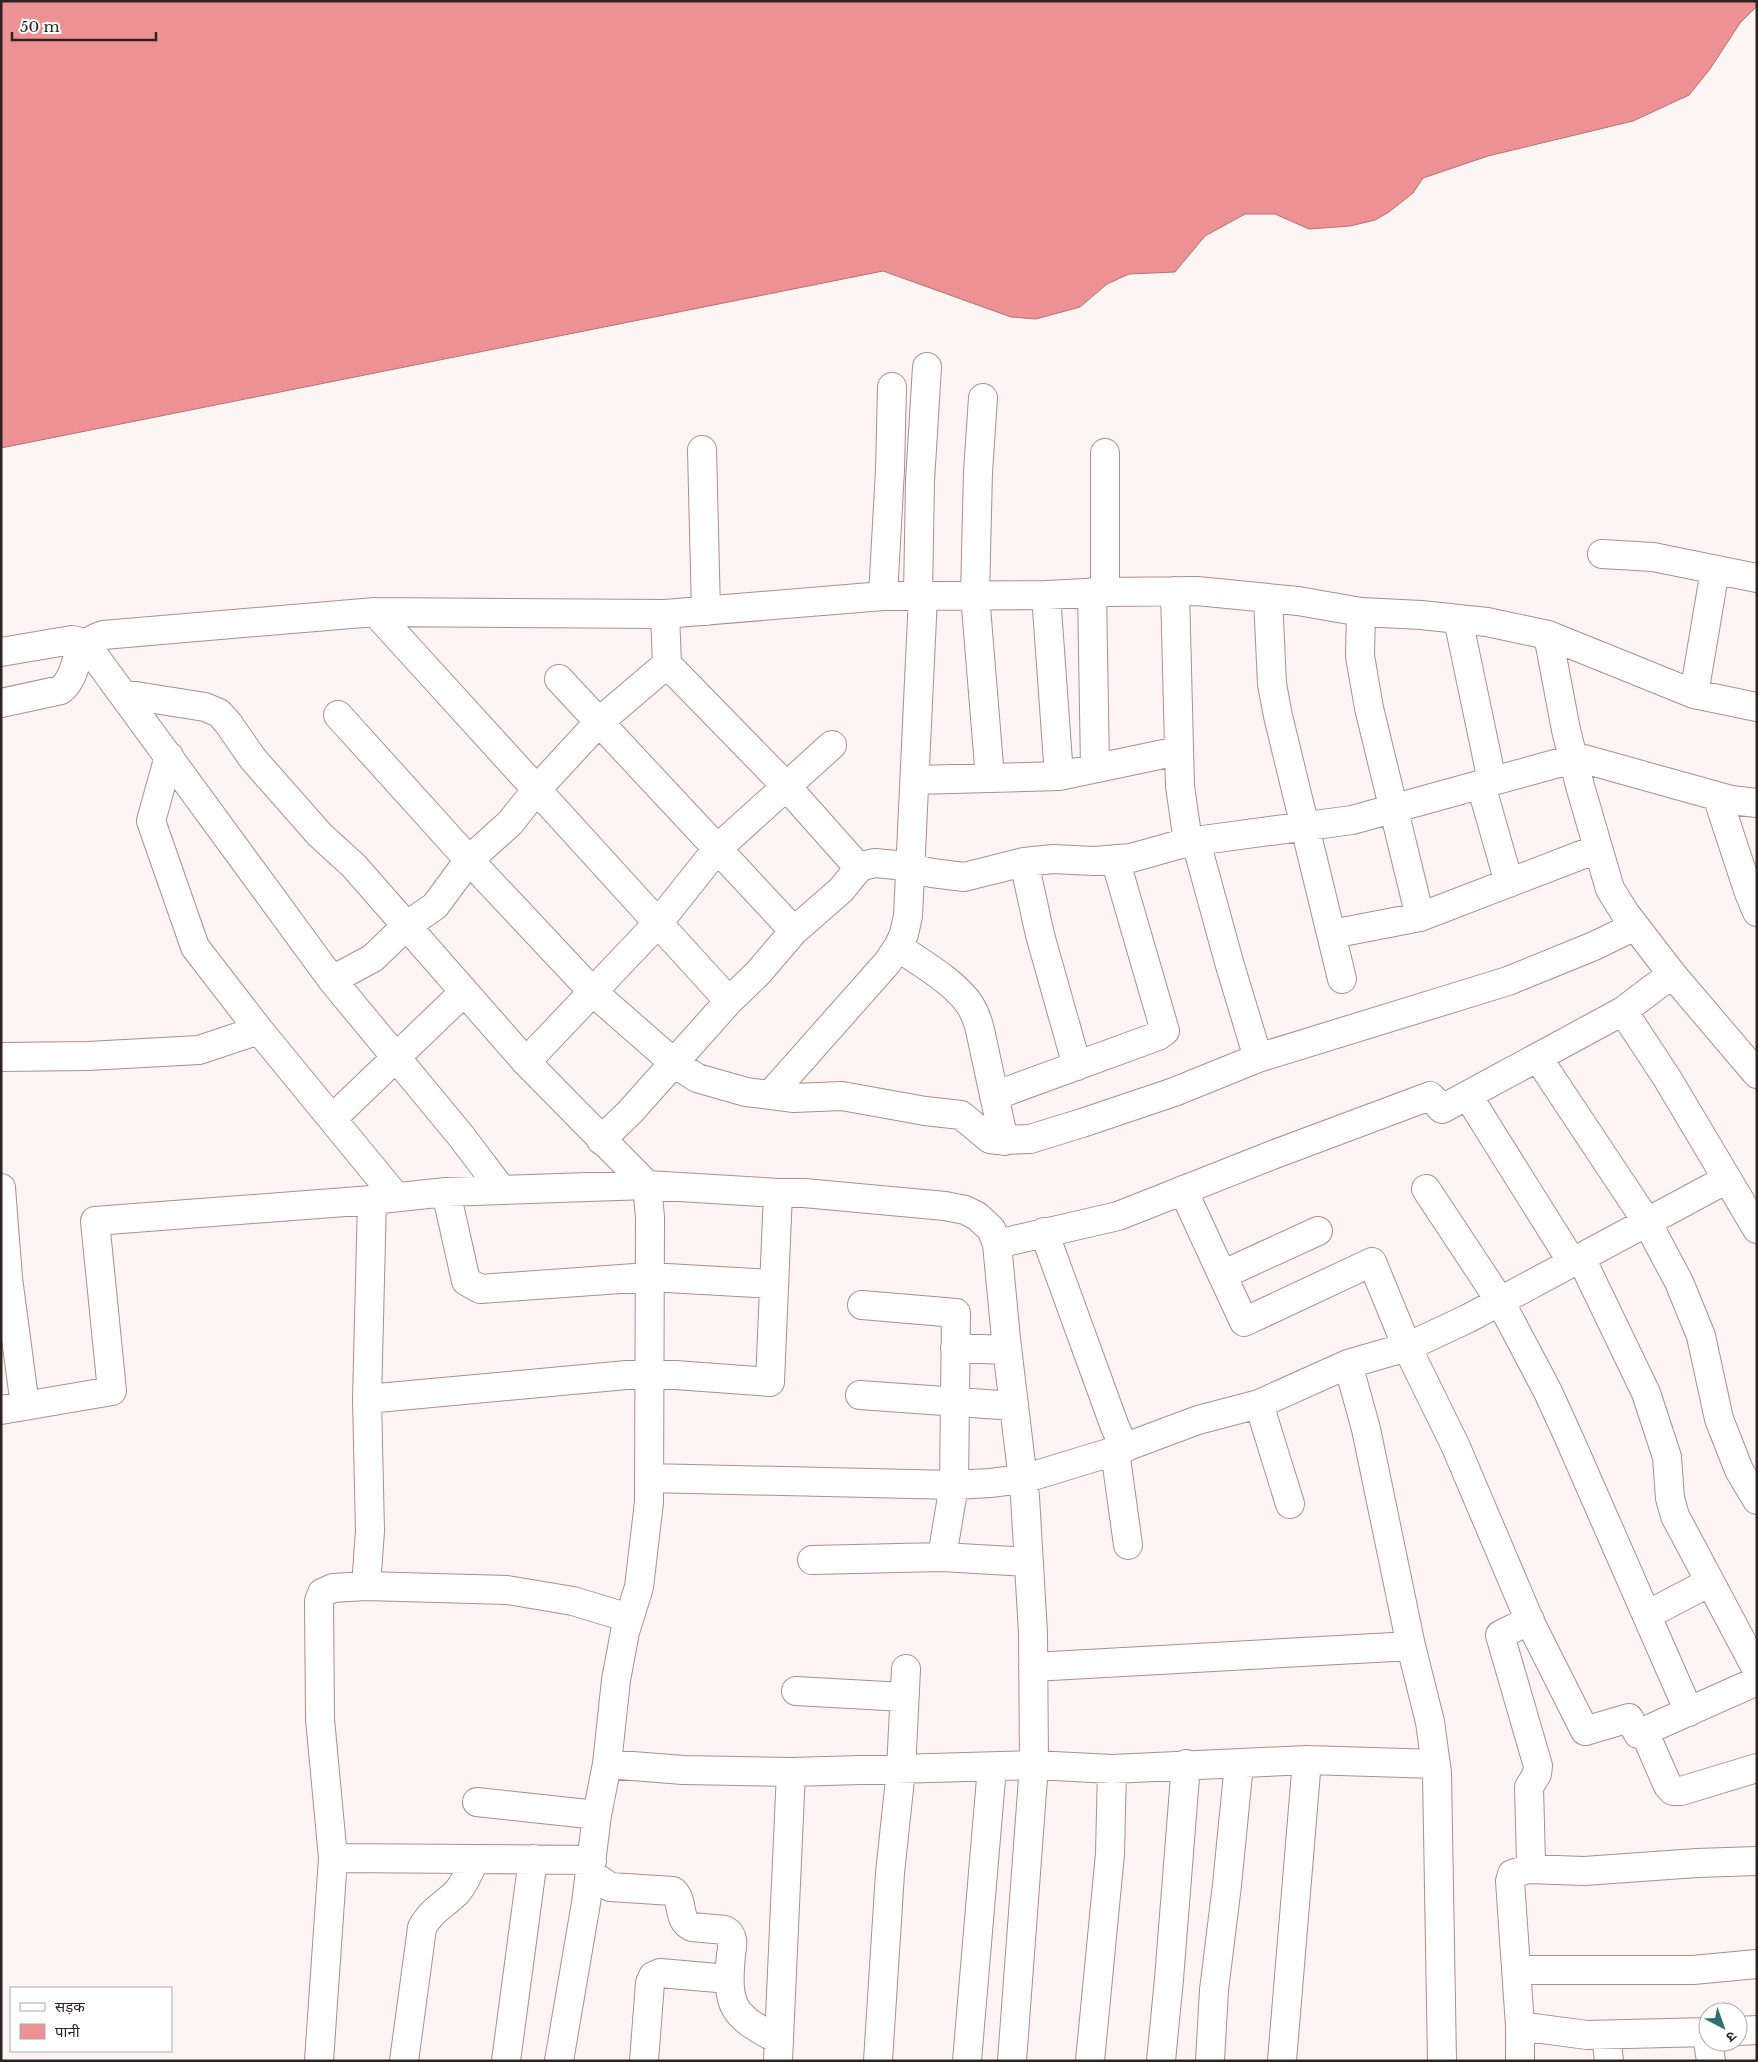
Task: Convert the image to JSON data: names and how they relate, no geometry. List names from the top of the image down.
{
  "legend": ["सड़क", "पानी"],
  "scale_bar": "50 m",
  "north": "bottom right"
}
